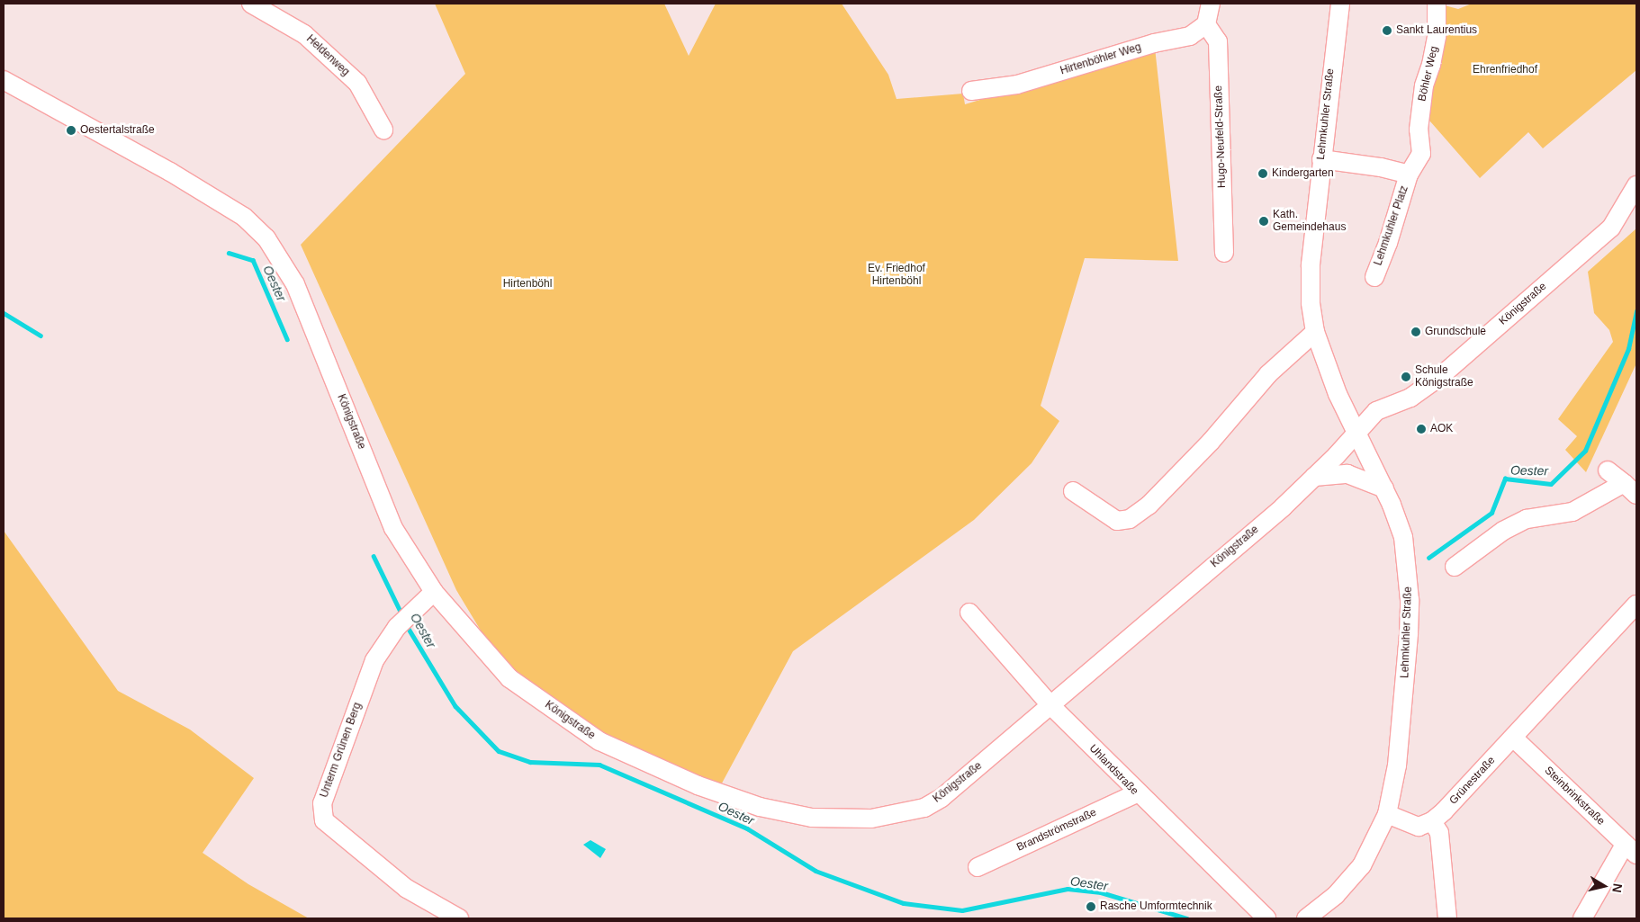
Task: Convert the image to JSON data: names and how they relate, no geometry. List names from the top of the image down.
{
  "streets": {
    "street": [
      "Heldenweg",
      "Hirtenböhler Weg",
      "Böhler Weg",
      "Lehmkuhler Straße",
      "Hugo-Neufeld-Straße",
      "Lehmkuhler Platz",
      "Königstraße",
      "Unterm Grünen Berg",
      "Uhlandstraße",
      "Grünestraße",
      "Steinbrinkstraße",
      "Brandströmstraße"
    ]
  },
  "crossings": [
    ["Hirtenböhler Weg", "Hugo-Neufeld-Straße"],
    ["Böhler Weg", "Lehmkuhler Platz"],
    ["Lehmkuhler Straße", "Lehmkuhler Platz"],
    ["Lehmkuhler Straße", "Königstraße"],
    ["Königstraße", "Unterm Grünen Berg"],
    ["Königstraße", "Uhlandstraße"],
    ["Uhlandstraße", "Brandströmstraße"],
    ["Grünestraße", "Steinbrinkstraße"]
  ],
  "water": ["Oester"],
  "parks": ["Ehrenfriedhof", "Ev. Friedhof Hirtenböhl", "Hirtenböhl"],
  "places": [
    "Sankt Laurentius",
    "Oestertalstraße",
    "Kindergarten",
    "Kath. Gemeindehaus",
    "Grundschule",
    "Schule Königstraße",
    "AOK",
    "Rasche Umformtechnik"
  ],
  "north": "right"
}
